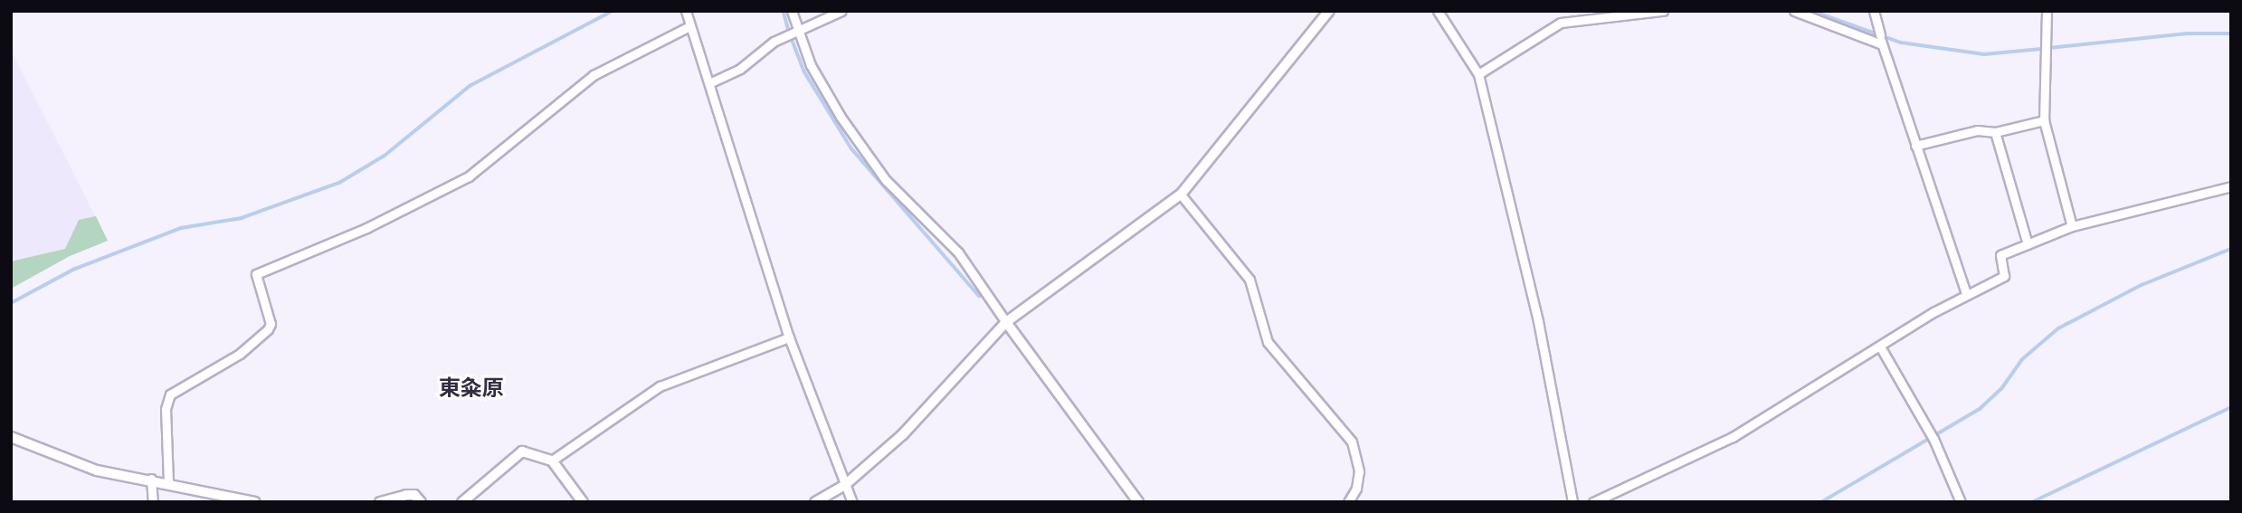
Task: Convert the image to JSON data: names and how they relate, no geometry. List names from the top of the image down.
{
  "districts": ["東粂原"]
}
